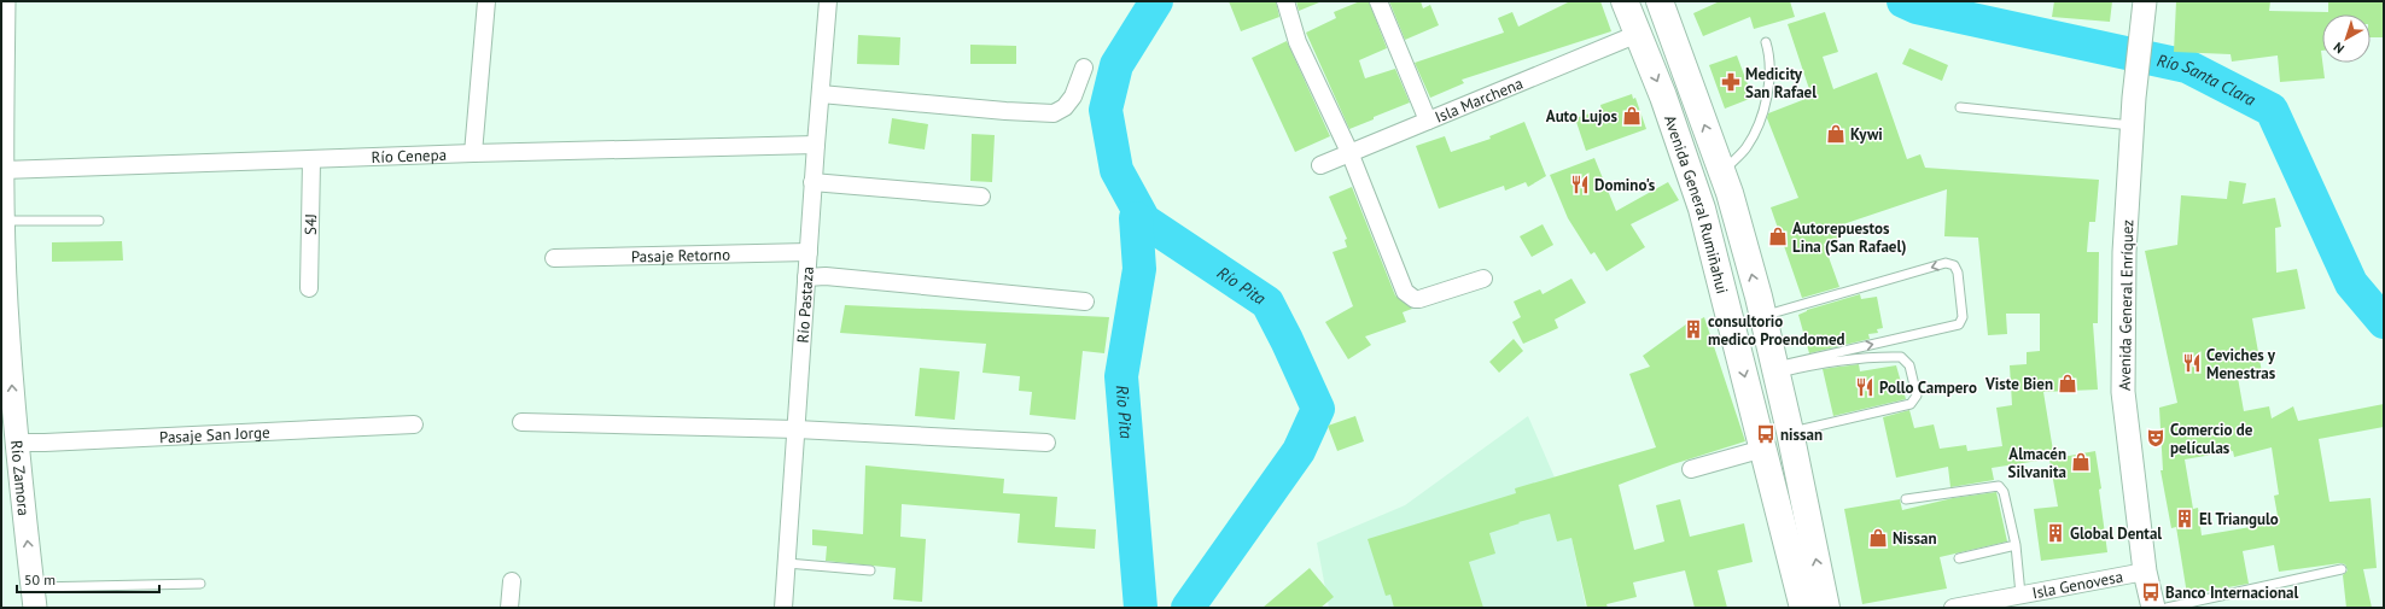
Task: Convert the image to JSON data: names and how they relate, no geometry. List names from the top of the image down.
{
  "streets": {
    "highway": ["Avenida General Rumiñahui"],
    "main road": ["Avenida General Enríquez", "Río Zamora"],
    "street": [
      "Isla Marchena",
      "Río Cenepa",
      "S4J",
      "Pasaje Retorno",
      "Río Pastaza",
      "Pasaje San Jorge",
      "Isla Genovesa"
    ]
  },
  "crossings": [
    ["Isla Marchena", "Avenida General Rumiñahui"],
    ["Río Cenepa", "S4J"],
    ["Río Cenepa", "Río Pastaza"],
    ["Río Cenepa", "Río Zamora"],
    ["Pasaje Retorno", "Río Pastaza"],
    ["Avenida General Enríquez", "Isla Genovesa"],
    ["Pasaje San Jorge", "Río Zamora"]
  ],
  "one_way": ["Río Zamora"],
  "water": ["Río Santa Clara", "Río Pita", "Rio Pita"],
  "places": {
    "pharmacy": ["Medicity San Rafael"],
    "shop": [
      "Auto Lujos",
      "Kywi",
      "Autorepuestos Lina (San Rafael)",
      "Viste Bien",
      "Almacén Silvanita",
      "Nissan"
    ],
    "restaurant": ["Domino's", "Ceviches y Menestras", "Pollo Campero"],
    "building": ["consultorio medico Proendomed", "El Triangulo", "Global Dental"],
    "bus stop": ["nissan", "Banco Internacional"],
    "theatre": ["Comercio de películas"]
  },
  "scale_bar": "50 m",
  "north": "bottom left"
}
